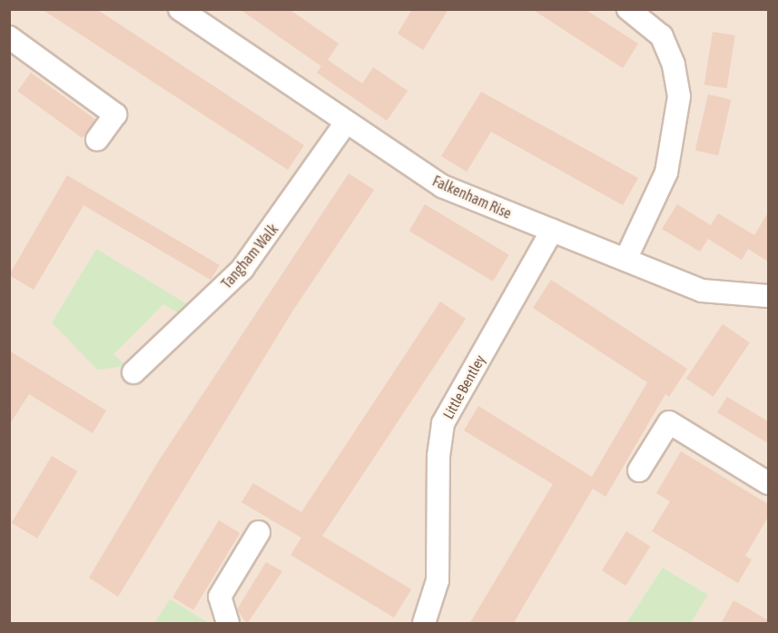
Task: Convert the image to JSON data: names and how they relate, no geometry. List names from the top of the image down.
{
  "streets": {
    "street": ["Falkenham Rise", "Tangham Walk", "Little Bentley"]
  },
  "crossings": [
    ["Falkenham Rise", "Tangham Walk"],
    ["Falkenham Rise", "Little Bentley"]
  ]
}
